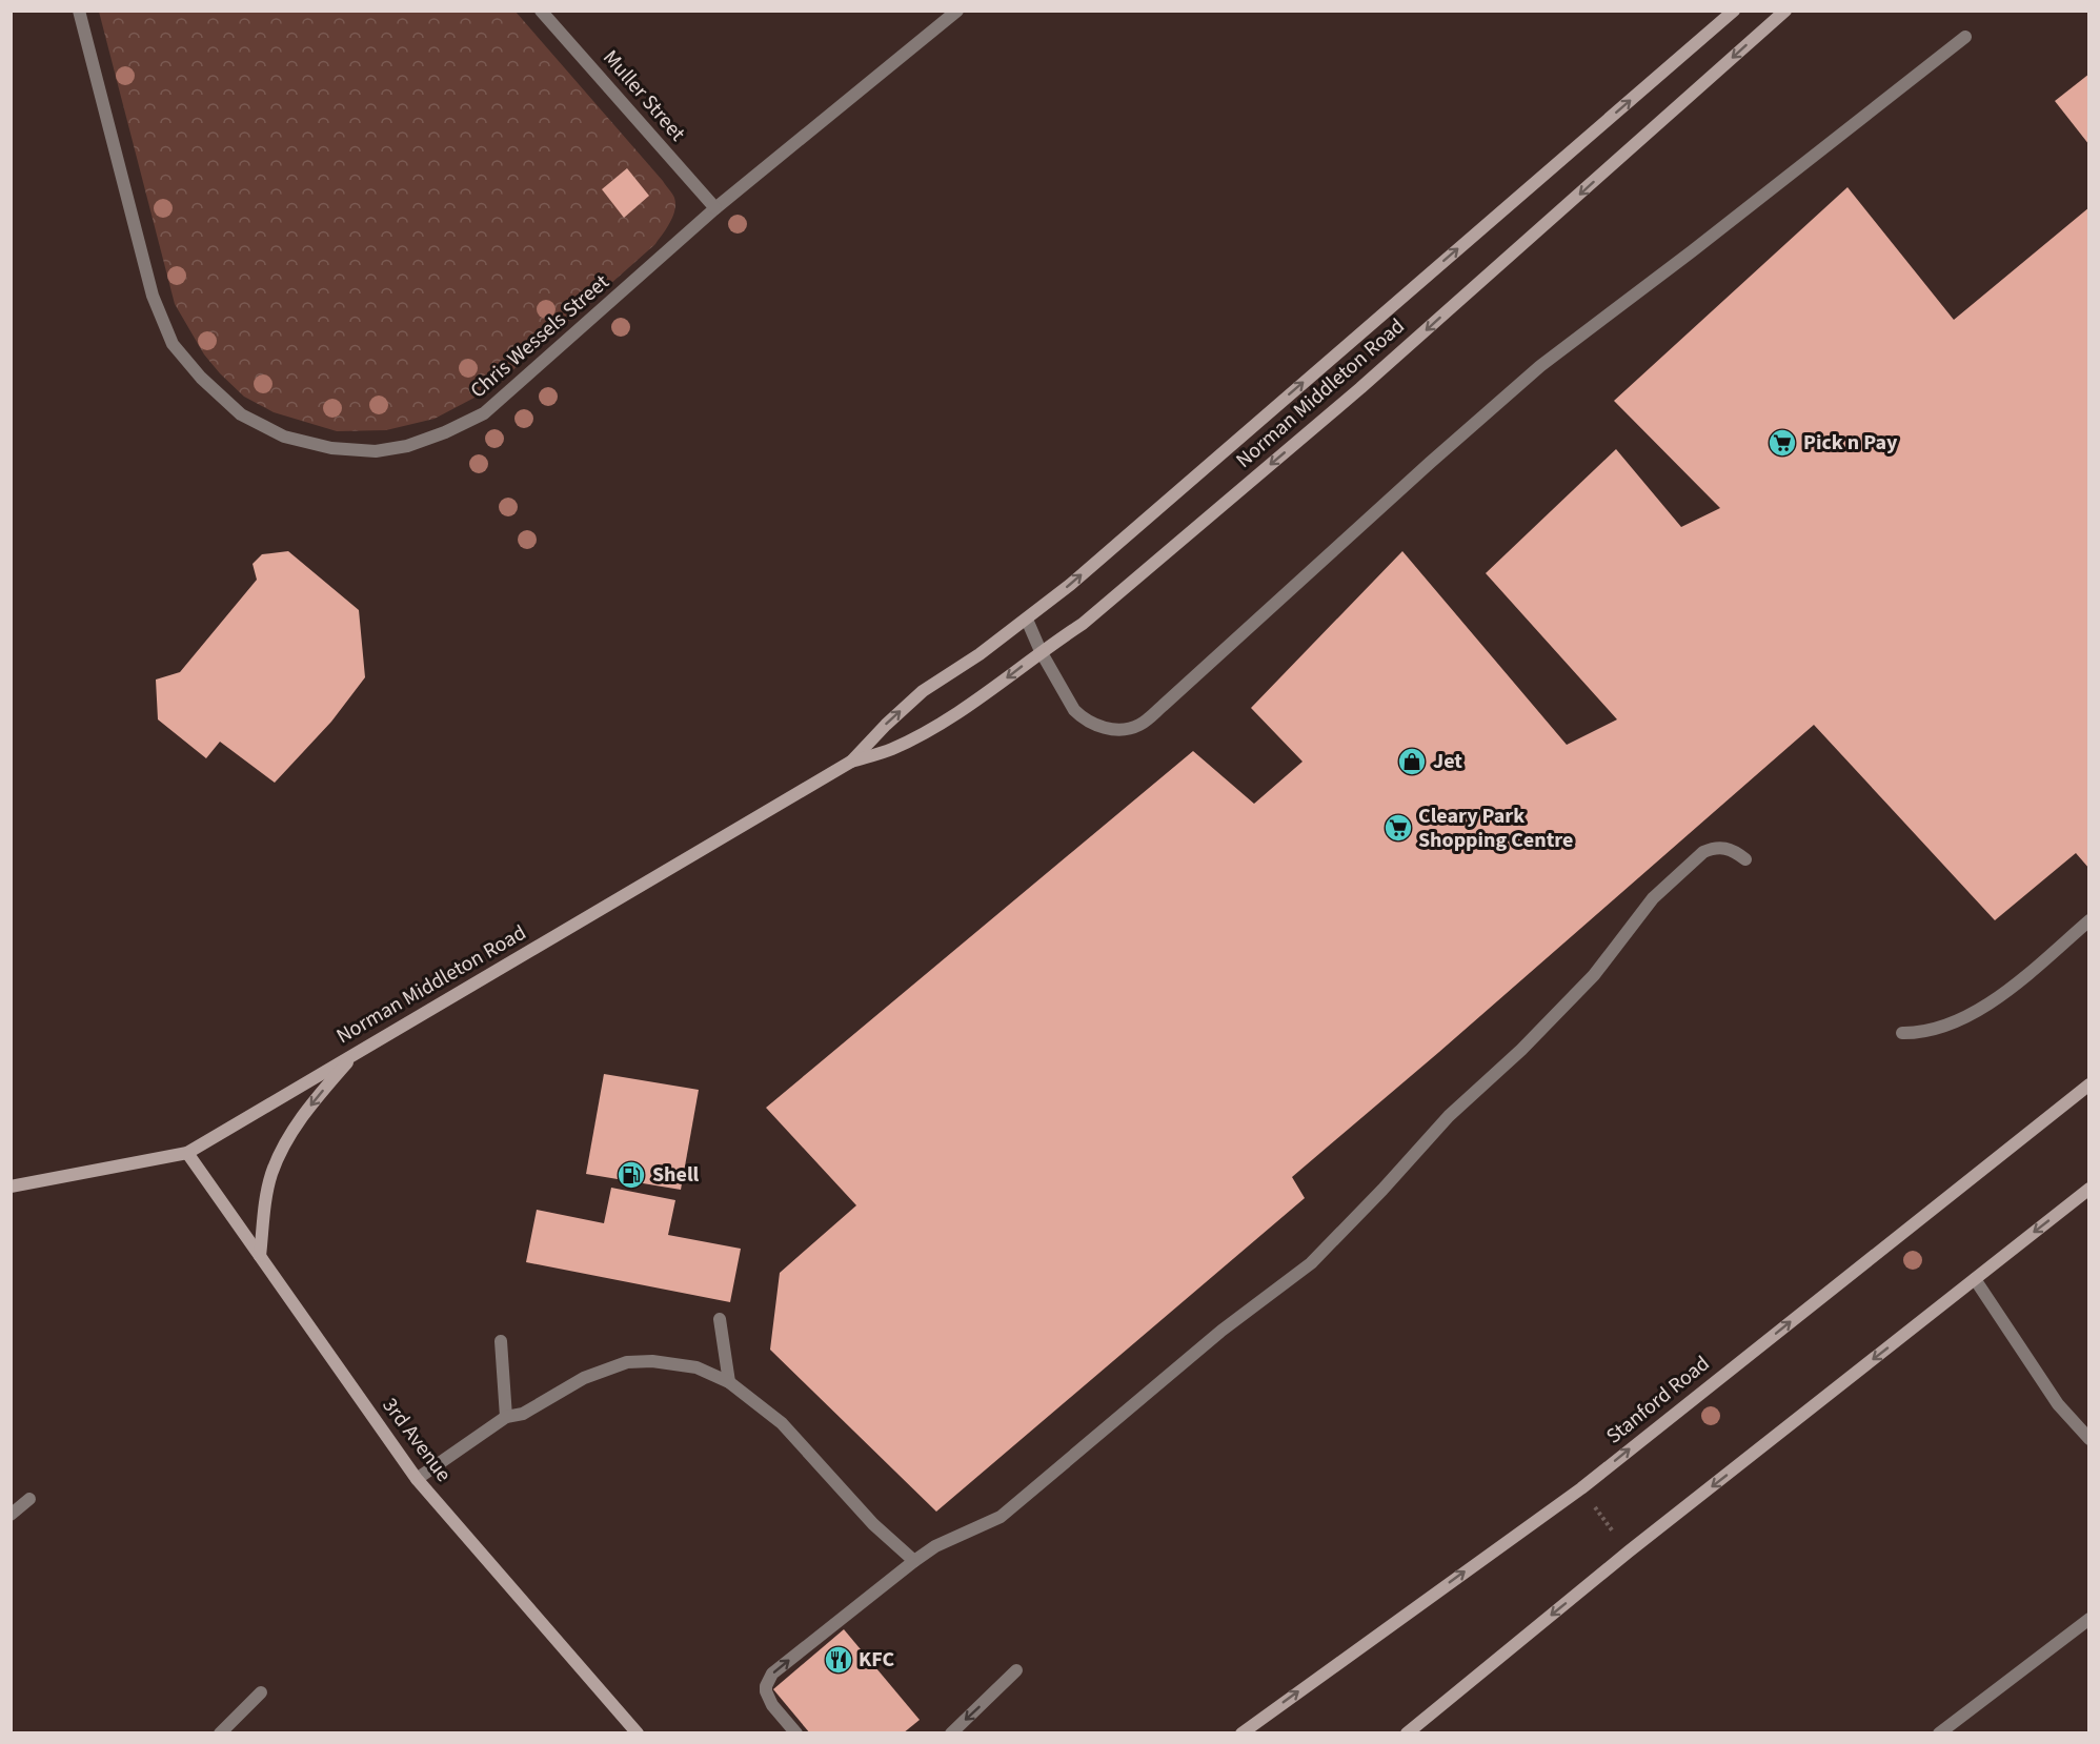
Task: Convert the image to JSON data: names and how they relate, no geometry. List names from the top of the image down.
{
  "streets": {
    "street": [
      "Muller Street",
      "Chris Wessels Street",
      "Norman Middleton Road",
      "Stanford Road",
      "3rd Avenue"
    ]
  },
  "crossings": [
    ["Muller Street", "Chris Wessels Street"],
    ["Norman Middleton Road", "3rd Avenue"]
  ],
  "places": {
    "supermarket": ["Pick n Pay", "Cleary Park Shopping Centre"],
    "shop": ["Jet"],
    "fuel station": ["Shell"],
    "restaurant": ["KFC"]
  }
}
